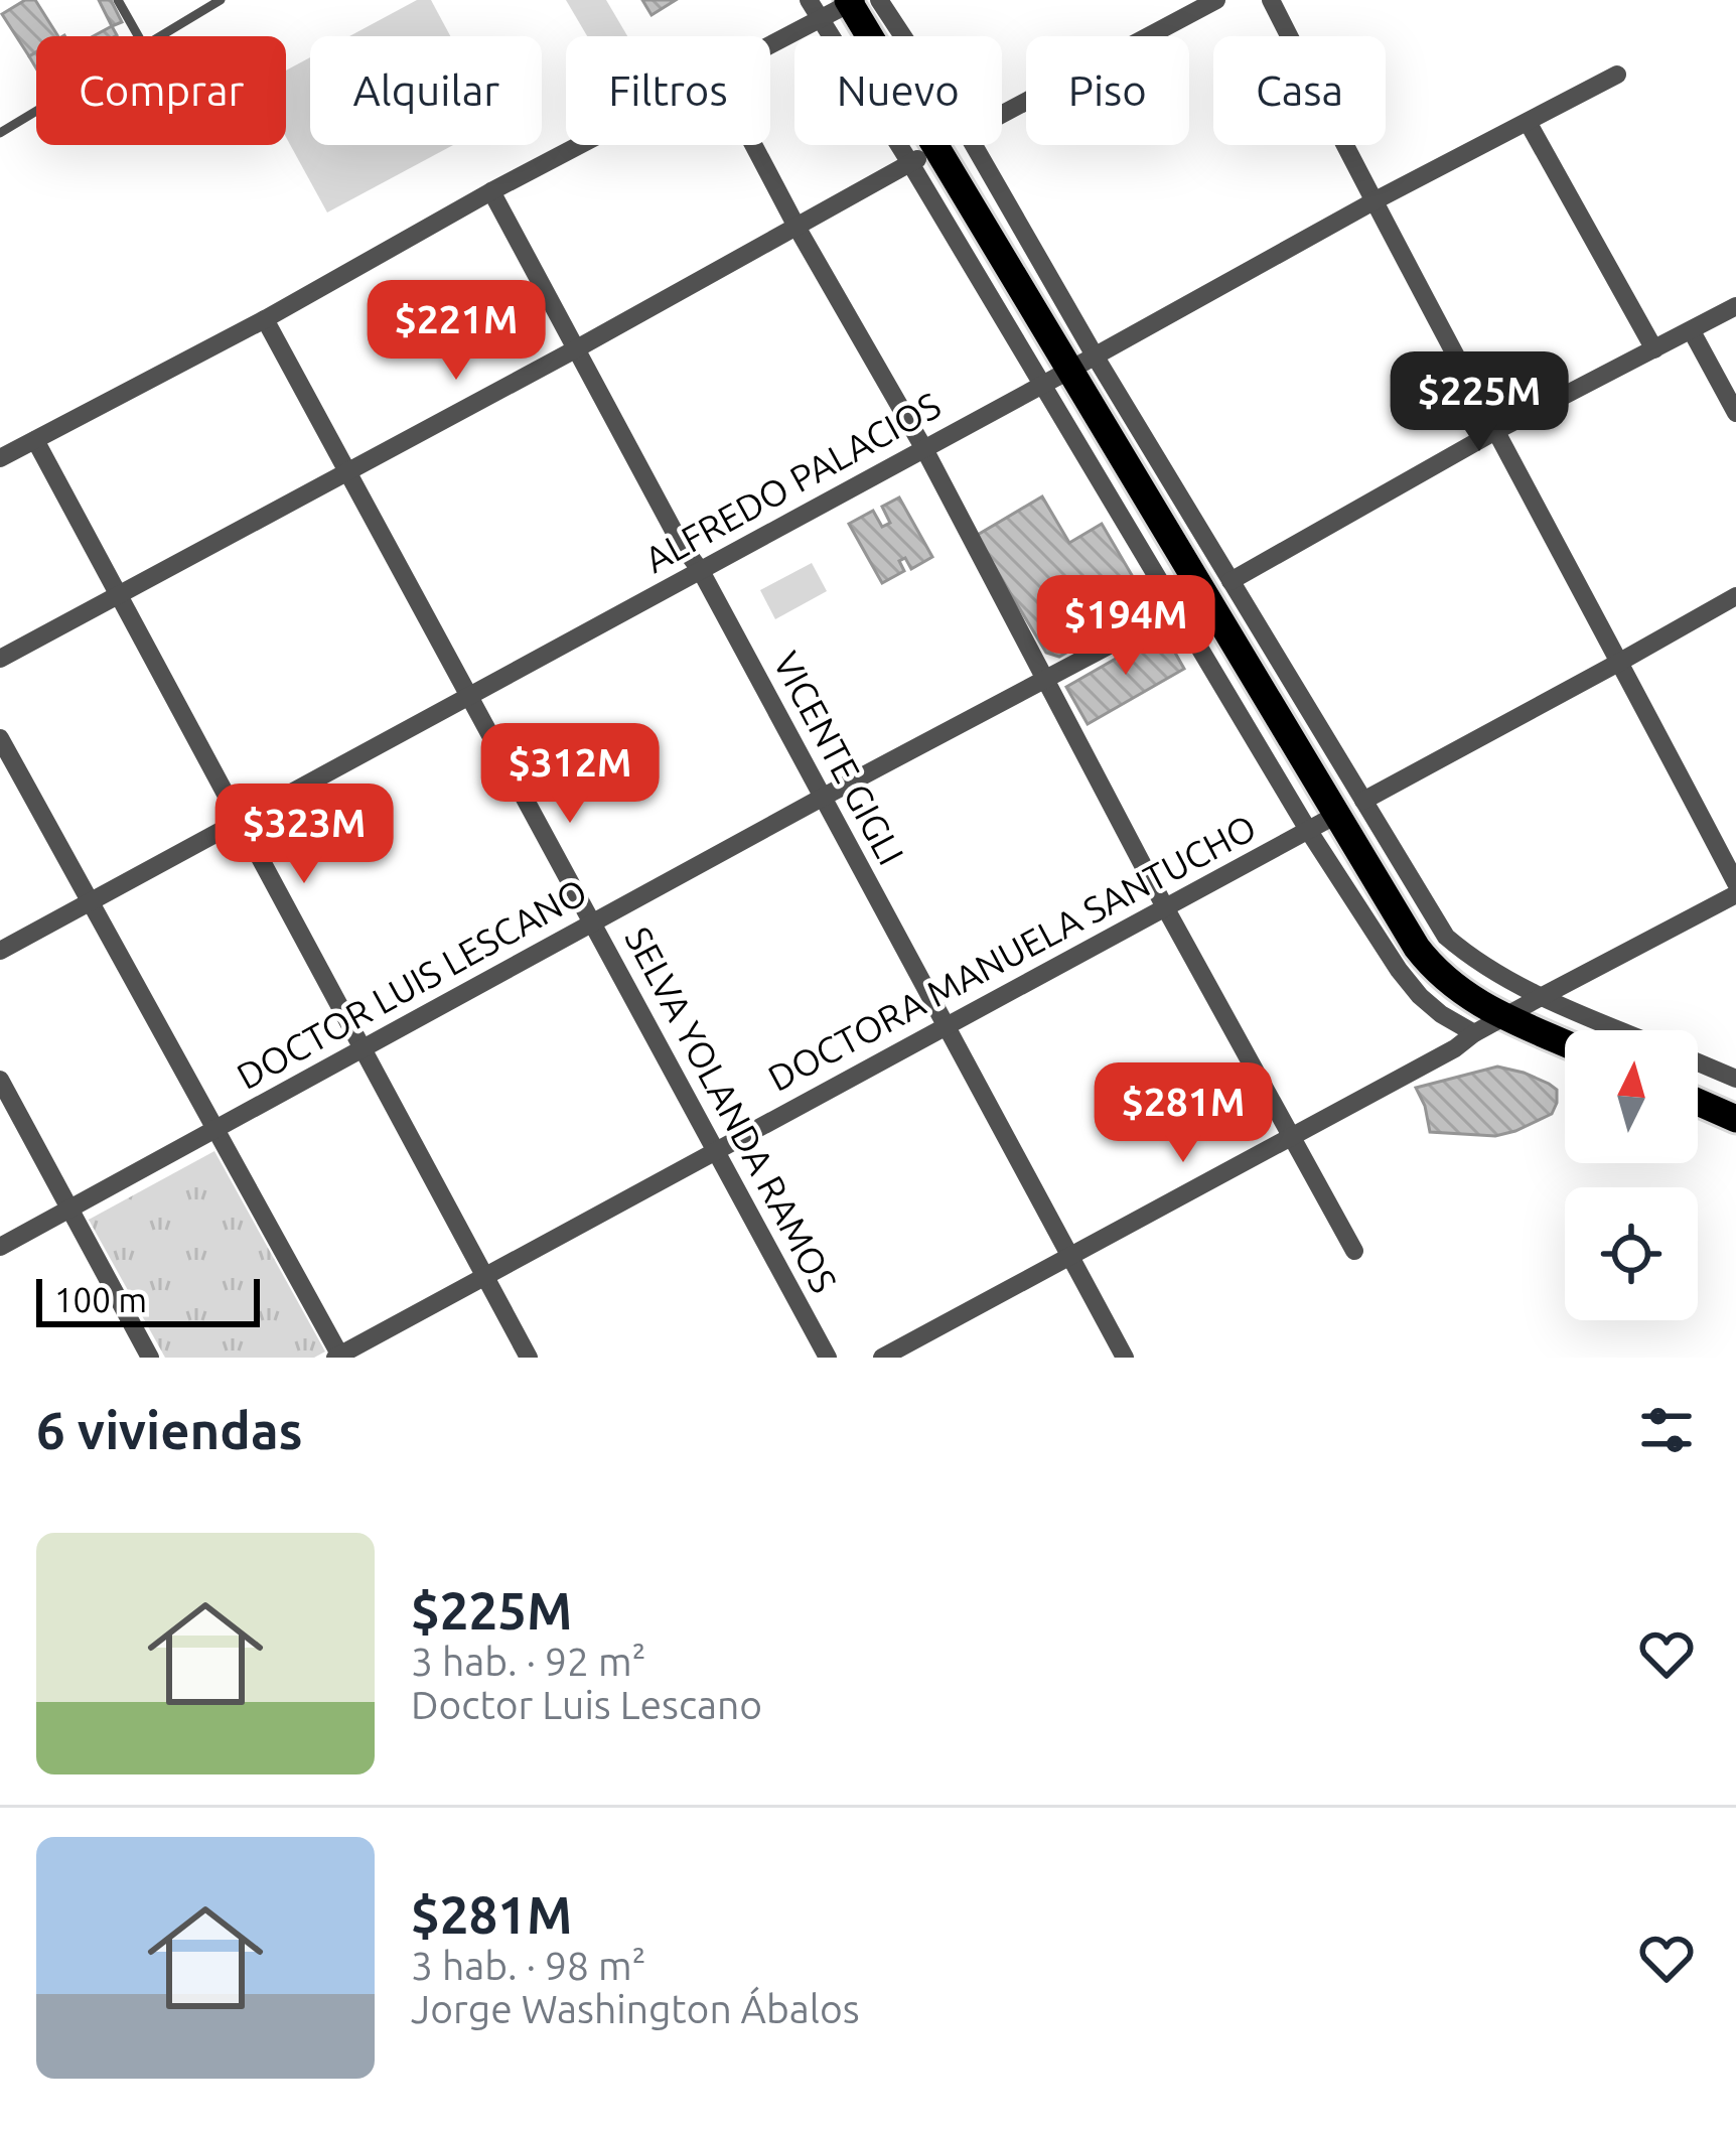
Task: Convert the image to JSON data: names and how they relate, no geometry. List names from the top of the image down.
{
  "streets": {
    "street": [
      "ALFREDO PALACIOS",
      "VICENTE GIGLI",
      "DOCTORA MANUELA SANTUCHO",
      "DOCTOR LUIS LESCANO",
      "SELVA YOLANDA RAMOS"
    ]
  },
  "crossings": [
    ["ALFREDO PALACIOS", "VICENTE GIGLI"],
    ["ALFREDO PALACIOS", "SELVA YOLANDA RAMOS"],
    ["VICENTE GIGLI", "DOCTORA MANUELA SANTUCHO"],
    ["VICENTE GIGLI", "DOCTOR LUIS LESCANO"],
    ["DOCTORA MANUELA SANTUCHO", "SELVA YOLANDA RAMOS"],
    ["DOCTOR LUIS LESCANO", "SELVA YOLANDA RAMOS"]
  ],
  "scale_bar": "100 m",
  "north": "top",
  "page": {
    "chip": [
      "Comprar",
      "Alquilar",
      "Filtros",
      "Nuevo",
      "Piso",
      "Casa"
    ],
    "price": [
      "$221M",
      "$225M",
      "$194M",
      "$312M",
      "$323M",
      "$281M"
    ],
    "scale": "100 m",
    "heading": "6 viviendas",
    "list": [
      {
        "name": "$225M",
        "note": "3 hab. · 92 m² · Doctor Luis Lescano"
      },
      {
        "name": "$281M",
        "note": "3 hab. · 98 m² · Jorge Washington Ábalos"
      }
    ]
  }
}
